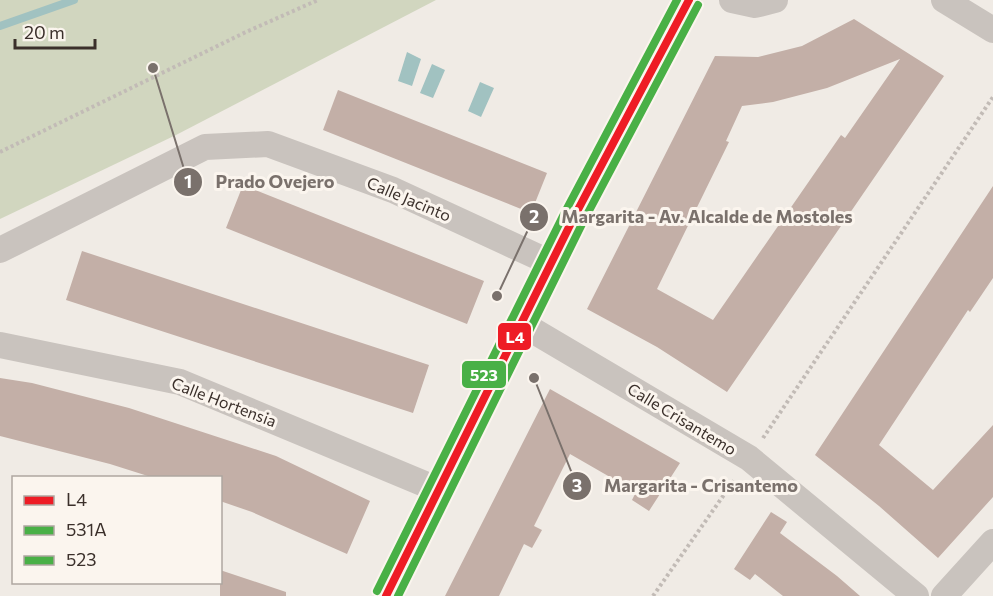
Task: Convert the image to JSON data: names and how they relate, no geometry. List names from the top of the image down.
{
  "streets": {
    "street": ["Calle Jacinto", "Calle Hortensia", "Calle Crisantemo"]
  },
  "places": ["Prado Ovejero", "Margarita - Av. Alcalde de Mostoles", "Margarita - Crisantemo"],
  "lines": ["transit line L4", "transit line 523", "transit line 531A"],
  "legend": ["L4", "531A", "523"],
  "scale_bar": "20 m"
}
